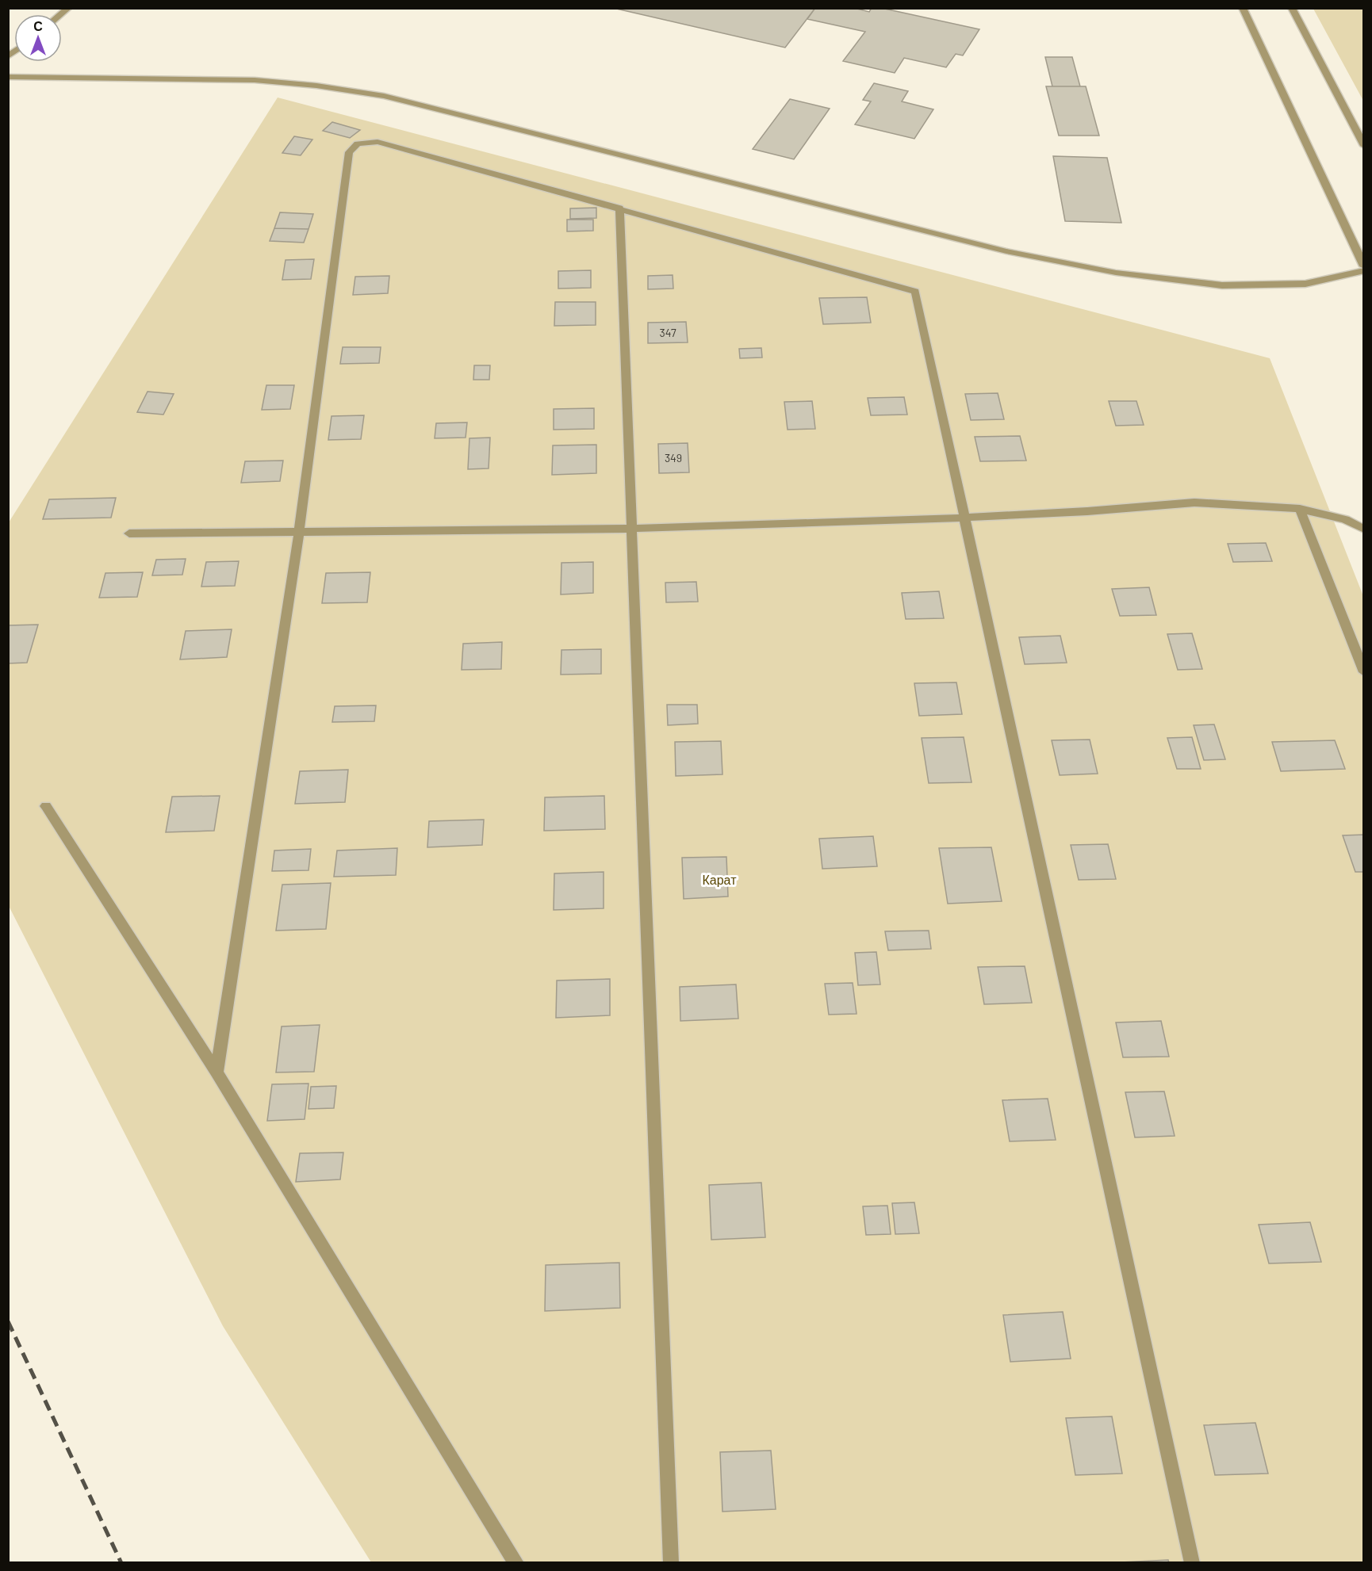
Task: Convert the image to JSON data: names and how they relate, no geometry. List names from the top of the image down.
{
  "parks": ["Карат"],
  "house_numbers": ["347", "349"],
  "north": "top"
}
